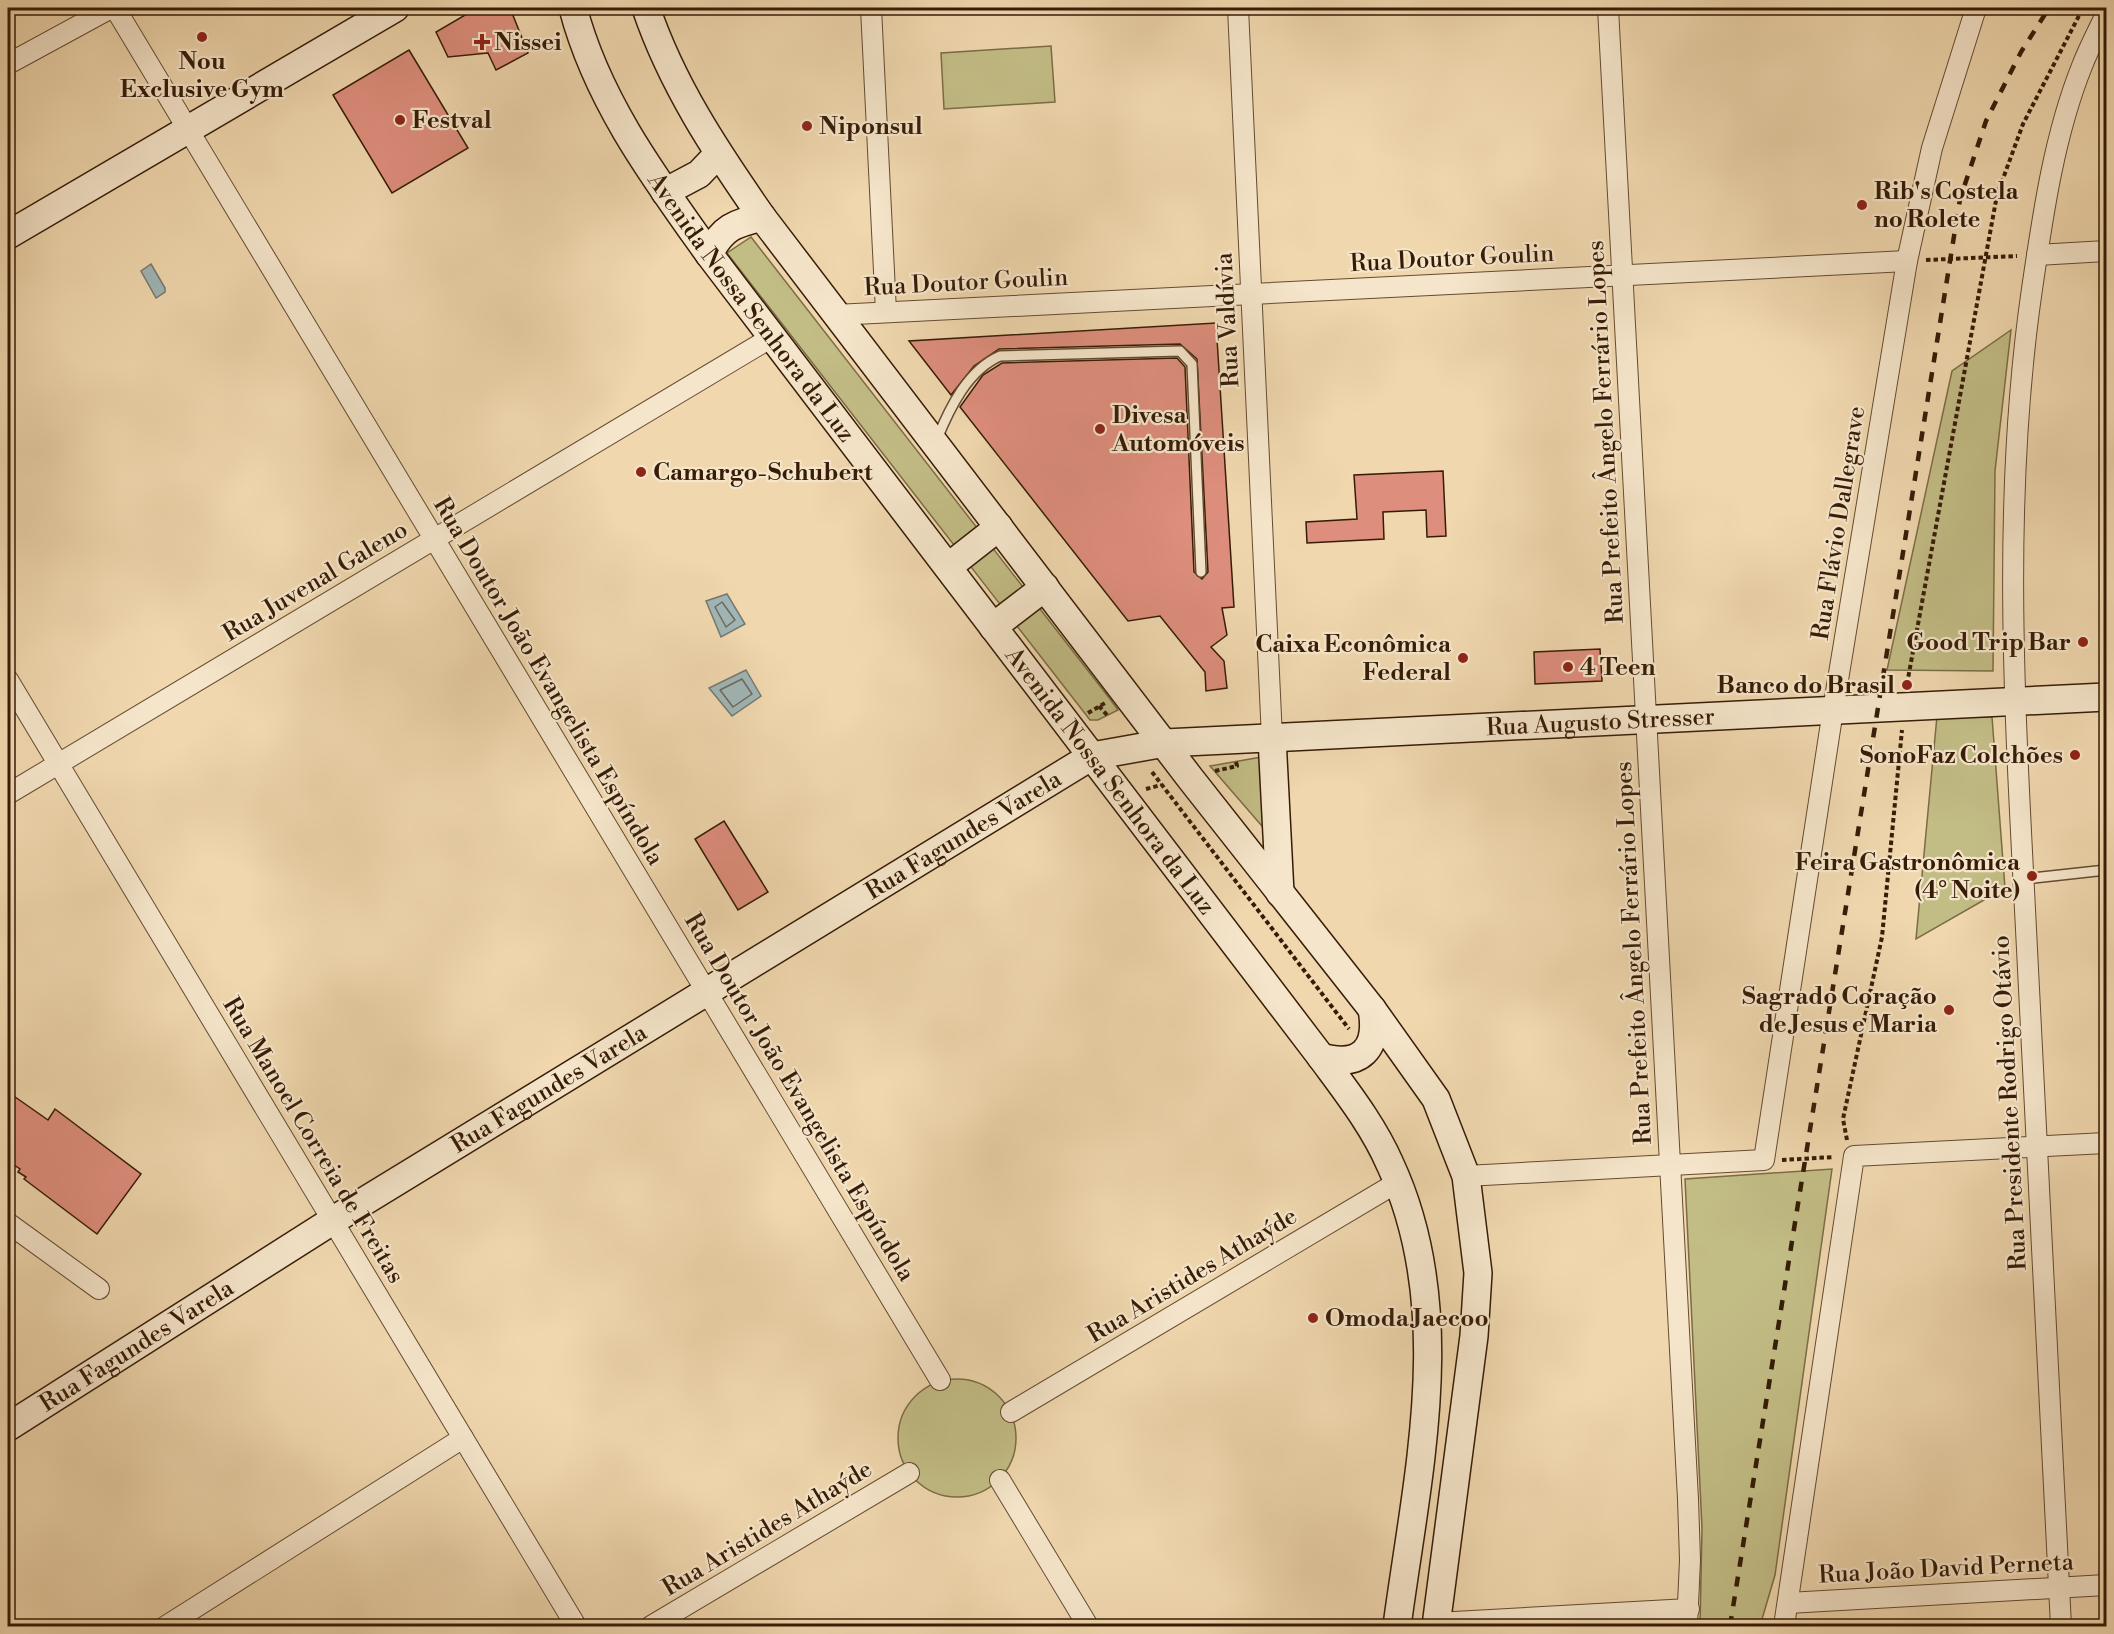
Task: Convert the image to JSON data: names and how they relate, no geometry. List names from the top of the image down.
{
  "streets": {
    "main road": ["Avenida Nossa Senhora da Luz", "Rua Augusto Stresser", "Rua Fagundes Varela"],
    "street": [
      "Rua Doutor Goulin",
      "Rua Valdívia",
      "Rua Prefeito Ângelo Ferrário Lopes",
      "Rua Flávio Dallegrave",
      "Rua Juvenal Galeno",
      "Rua Doutor João Evangelista Espíndola",
      "Rua Presidente Rodrigo Otávio",
      "Rua Manoel Correia de Freitas",
      "Rua Aristides Athaýde",
      "Rua João David Perneta"
    ]
  },
  "crossings": [
    ["Rua Doutor Goulin", "Rua Valdívia"],
    ["Rua Doutor Goulin", "Rua Prefeito Ângelo Ferrário Lopes"],
    ["Rua Doutor Goulin", "Rua Flávio Dallegrave"],
    ["Avenida Nossa Senhora da Luz", "Rua Juvenal Galeno"],
    ["Avenida Nossa Senhora da Luz", "Rua Augusto Stresser"],
    ["Avenida Nossa Senhora da Luz", "Rua Fagundes Varela"],
    ["Avenida Nossa Senhora da Luz", "Rua Aristides Athaýde"],
    ["Rua Valdívia", "Rua Augusto Stresser"],
    ["Rua Prefeito Ângelo Ferrário Lopes", "Rua Augusto Stresser"],
    ["Rua Flávio Dallegrave", "Rua Augusto Stresser"],
    ["Rua Juvenal Galeno", "Rua Doutor João Evangelista Espíndola"],
    ["Rua Juvenal Galeno", "Rua Manoel Correia de Freitas"],
    ["Rua Doutor João Evangelista Espíndola", "Rua Fagundes Varela"],
    ["Rua Augusto Stresser", "Rua Fagundes Varela"],
    ["Rua Augusto Stresser", "Rua Presidente Rodrigo Otávio"],
    ["Rua Fagundes Varela", "Rua Manoel Correia de Freitas"],
    ["Rua Presidente Rodrigo Otávio", "Rua João David Perneta"]
  ],
  "places": {
    "other": [
      "Nou Exclusive Gym",
      "Festval",
      "Niponsul",
      "Rib's Costela no Rolete",
      "Divesa Automóveis",
      "Camargo-Schubert",
      "Good Trip Bar",
      "Caixa Econômica Federal",
      "4 Teen",
      "Banco do Brasil",
      "SonoFaz Colchões",
      "Feira Gastronômica (4° Noite)",
      "Sagrado Coração de Jesus e Maria",
      "Omoda Jaecoo"
    ],
    "health": ["Nissei"]
  }
}
